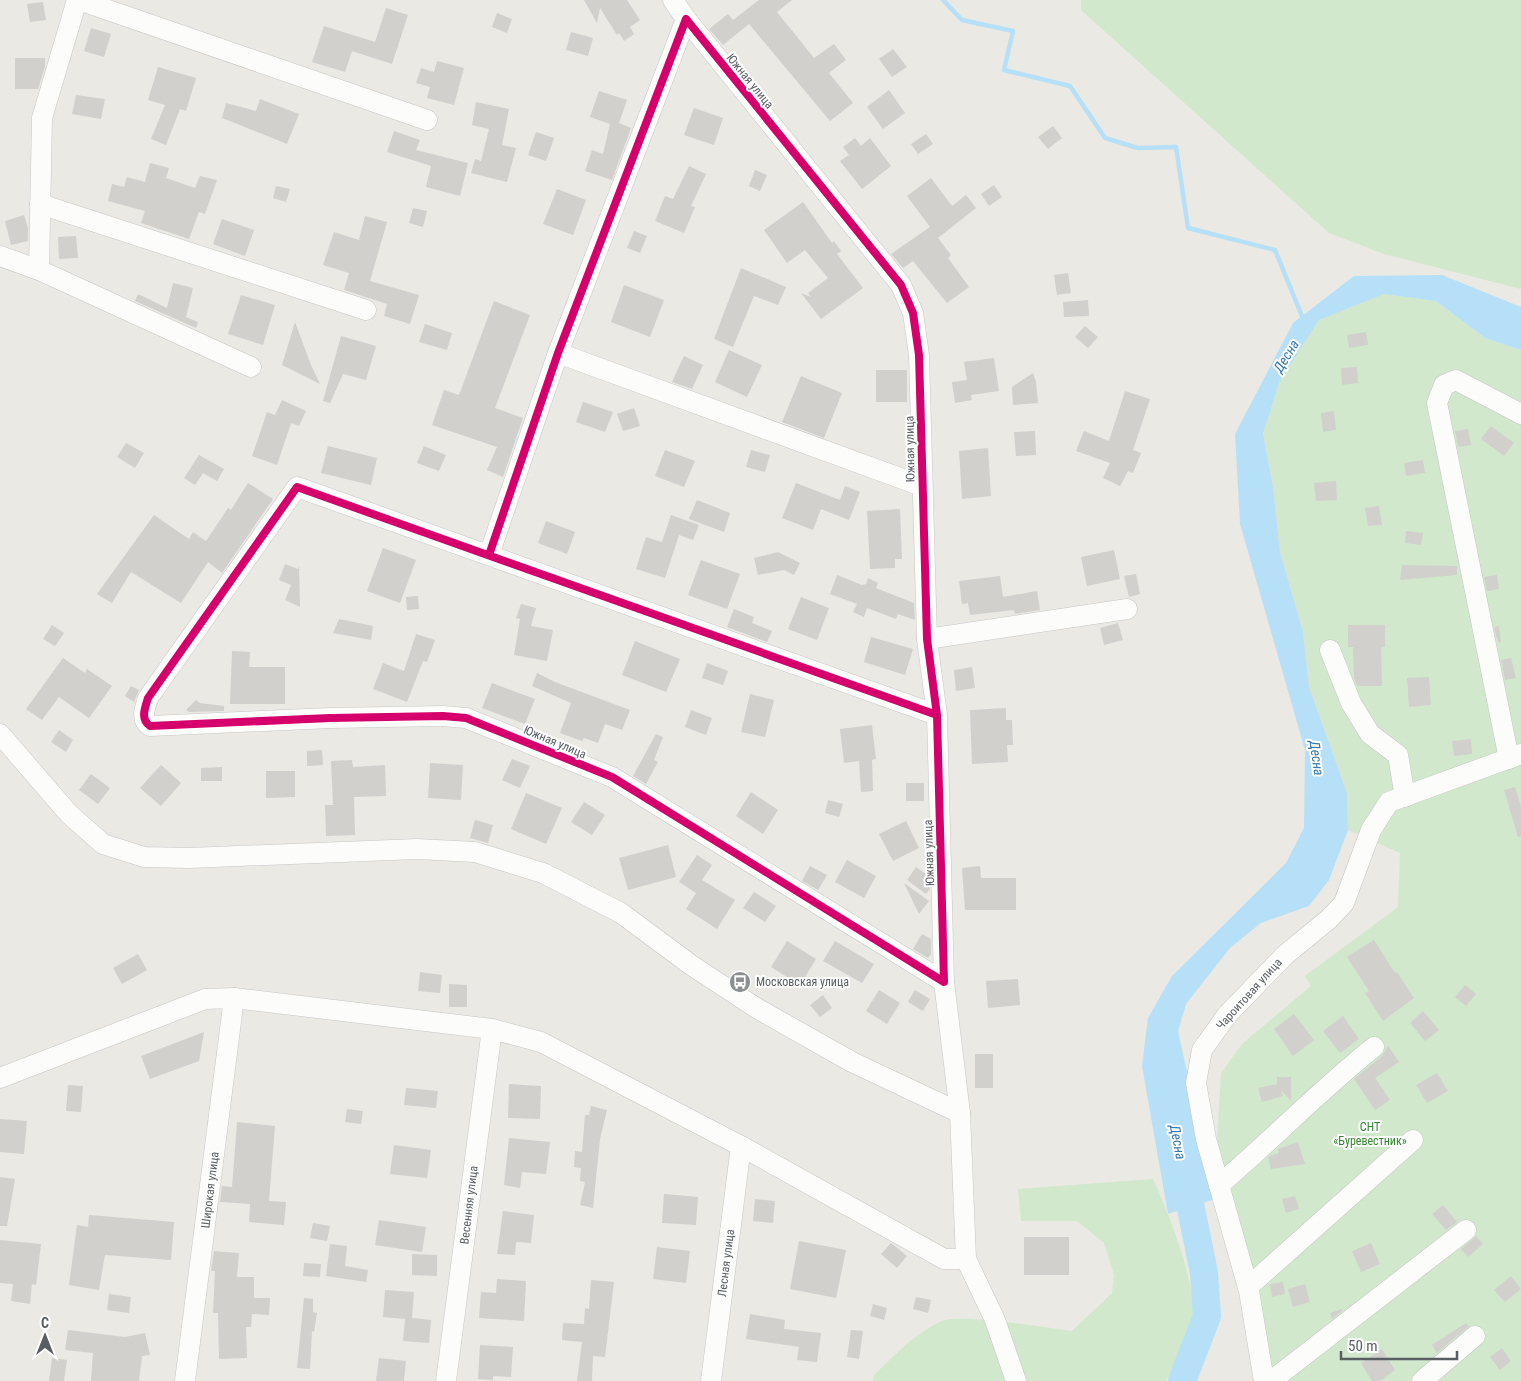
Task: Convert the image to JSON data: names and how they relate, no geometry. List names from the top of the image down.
{
  "streets": {
    "street": [
      "Южная улица",
      "Чароитовая улица",
      "Широкая улица",
      "Весенняя улица",
      "Лесная улица"
    ]
  },
  "water": ["Десна"],
  "parks": ["СНТ «Буревестник»"],
  "places": {
    "bus stop": ["Московская улица"]
  },
  "scale_bar": "50 m",
  "north": "top"
}
